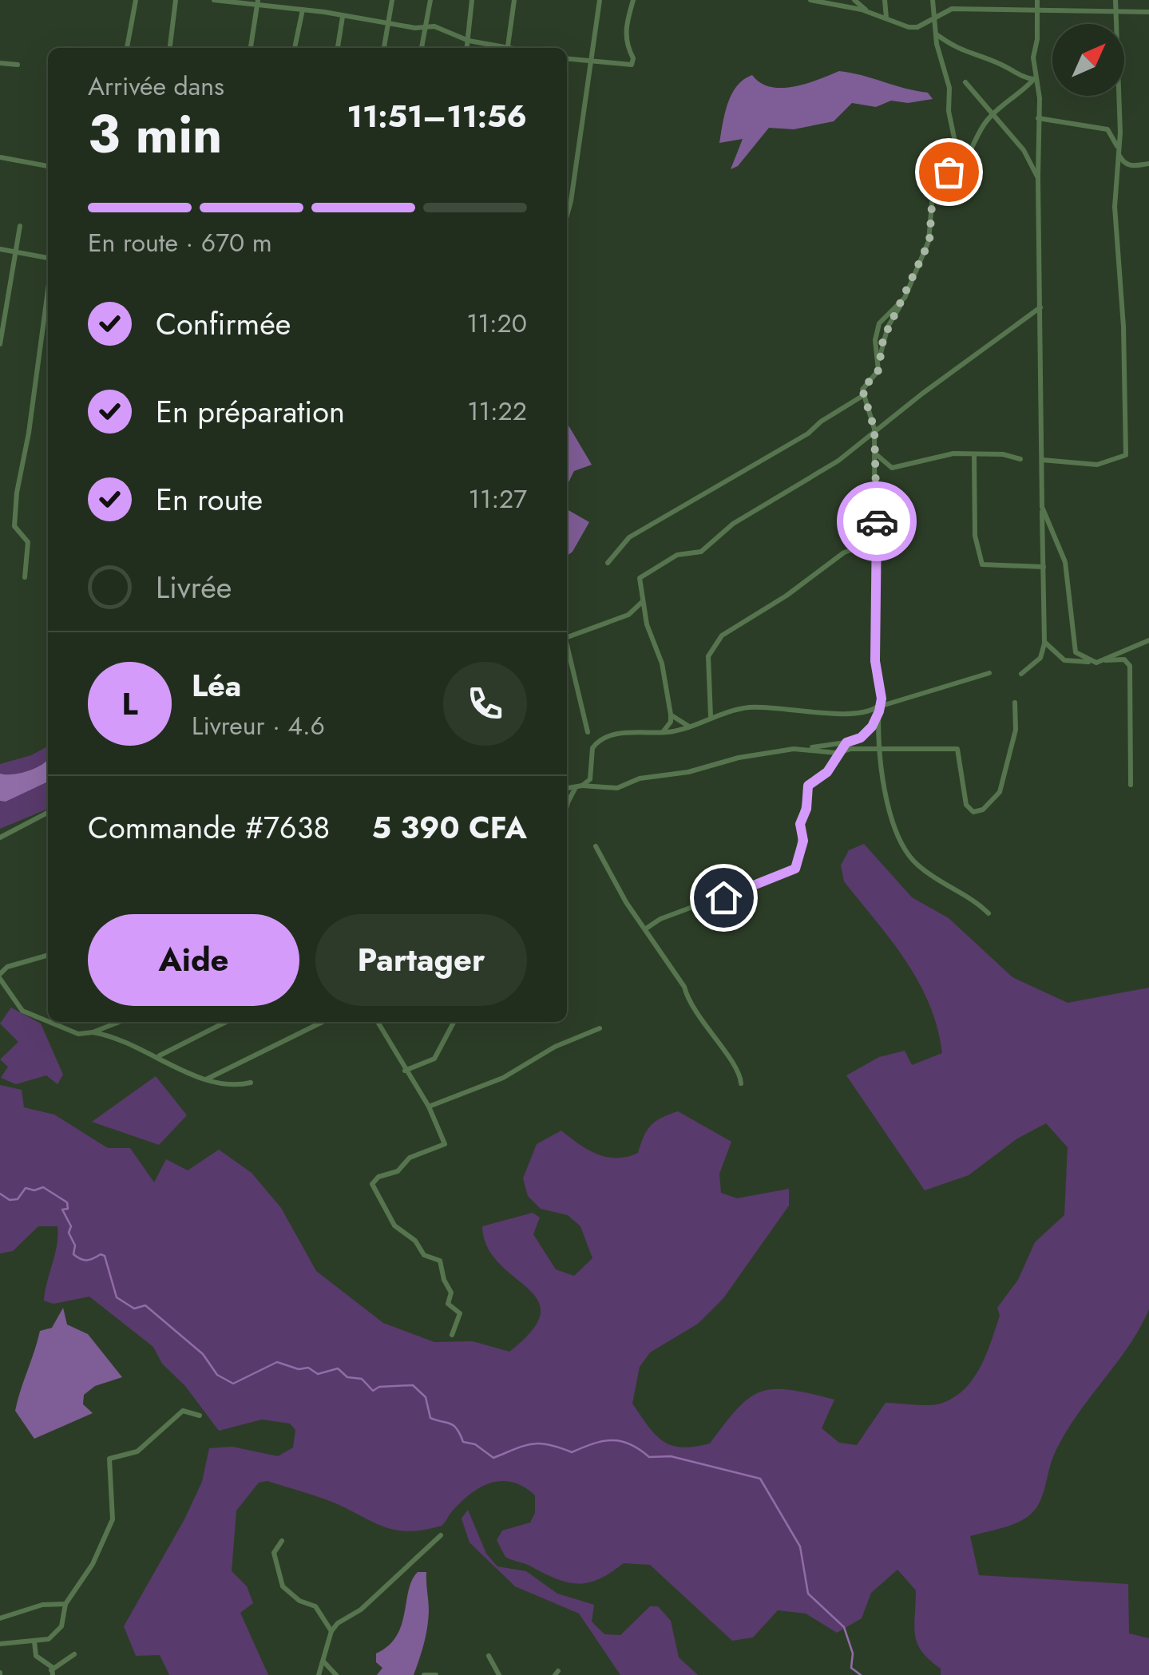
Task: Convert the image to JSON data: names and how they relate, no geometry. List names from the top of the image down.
{
  "north": "top right",
  "page": {
    "heading": ["3 min", "Arrivée dans", "11:51–11:56"],
    "panel": [
      "Léa",
      "Livreur · 4.6",
      "Commande #7638",
      "5 390 CFA"
    ],
    "bar": "En route · 670 m",
    "list": [
      ["Confirmée", "11:20"],
      ["En préparation", "11:22"],
      ["En route", "11:27"],
      "Livrée"
    ],
    "round": "L",
    "buttons": ["Aide", "Partager"]
  }
}
